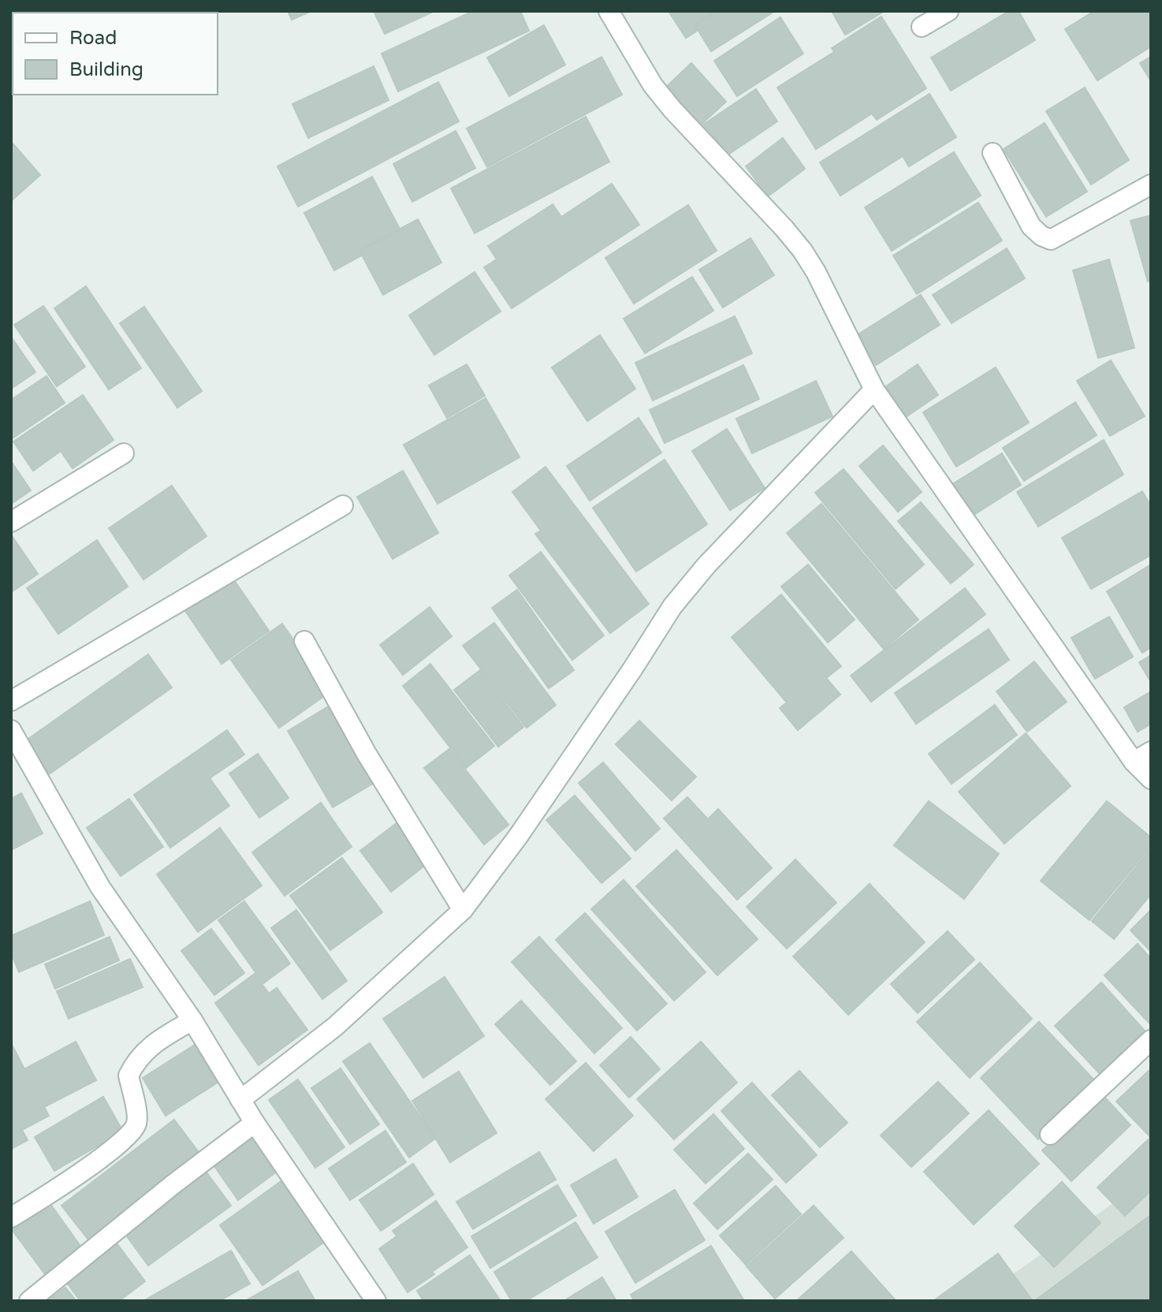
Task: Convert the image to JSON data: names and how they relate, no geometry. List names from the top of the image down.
{
  "legend": ["Road", "Building"]
}
